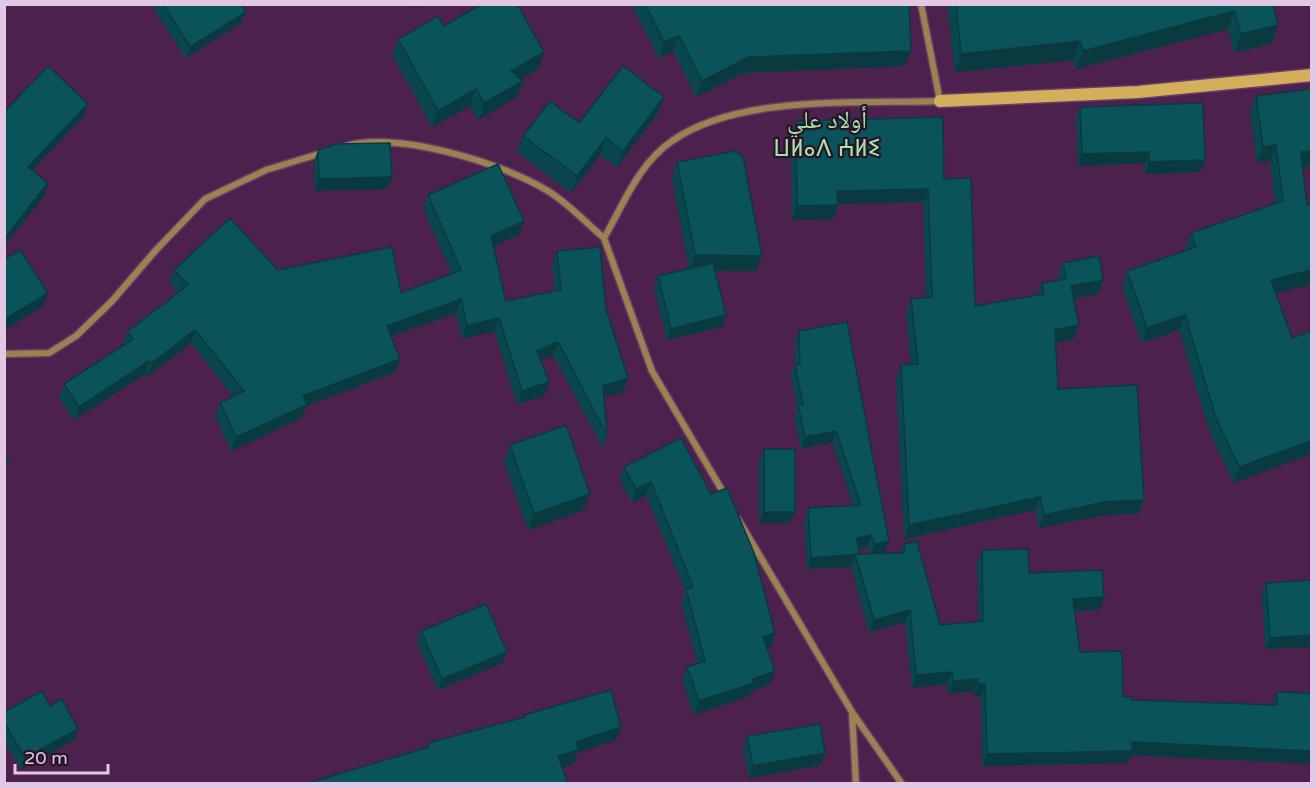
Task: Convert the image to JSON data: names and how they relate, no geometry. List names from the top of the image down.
{
  "districts": ["أولاد علي ⵡⵍⴰⴷ ⵄⵍⵉ"],
  "scale_bar": "20 m"
}
